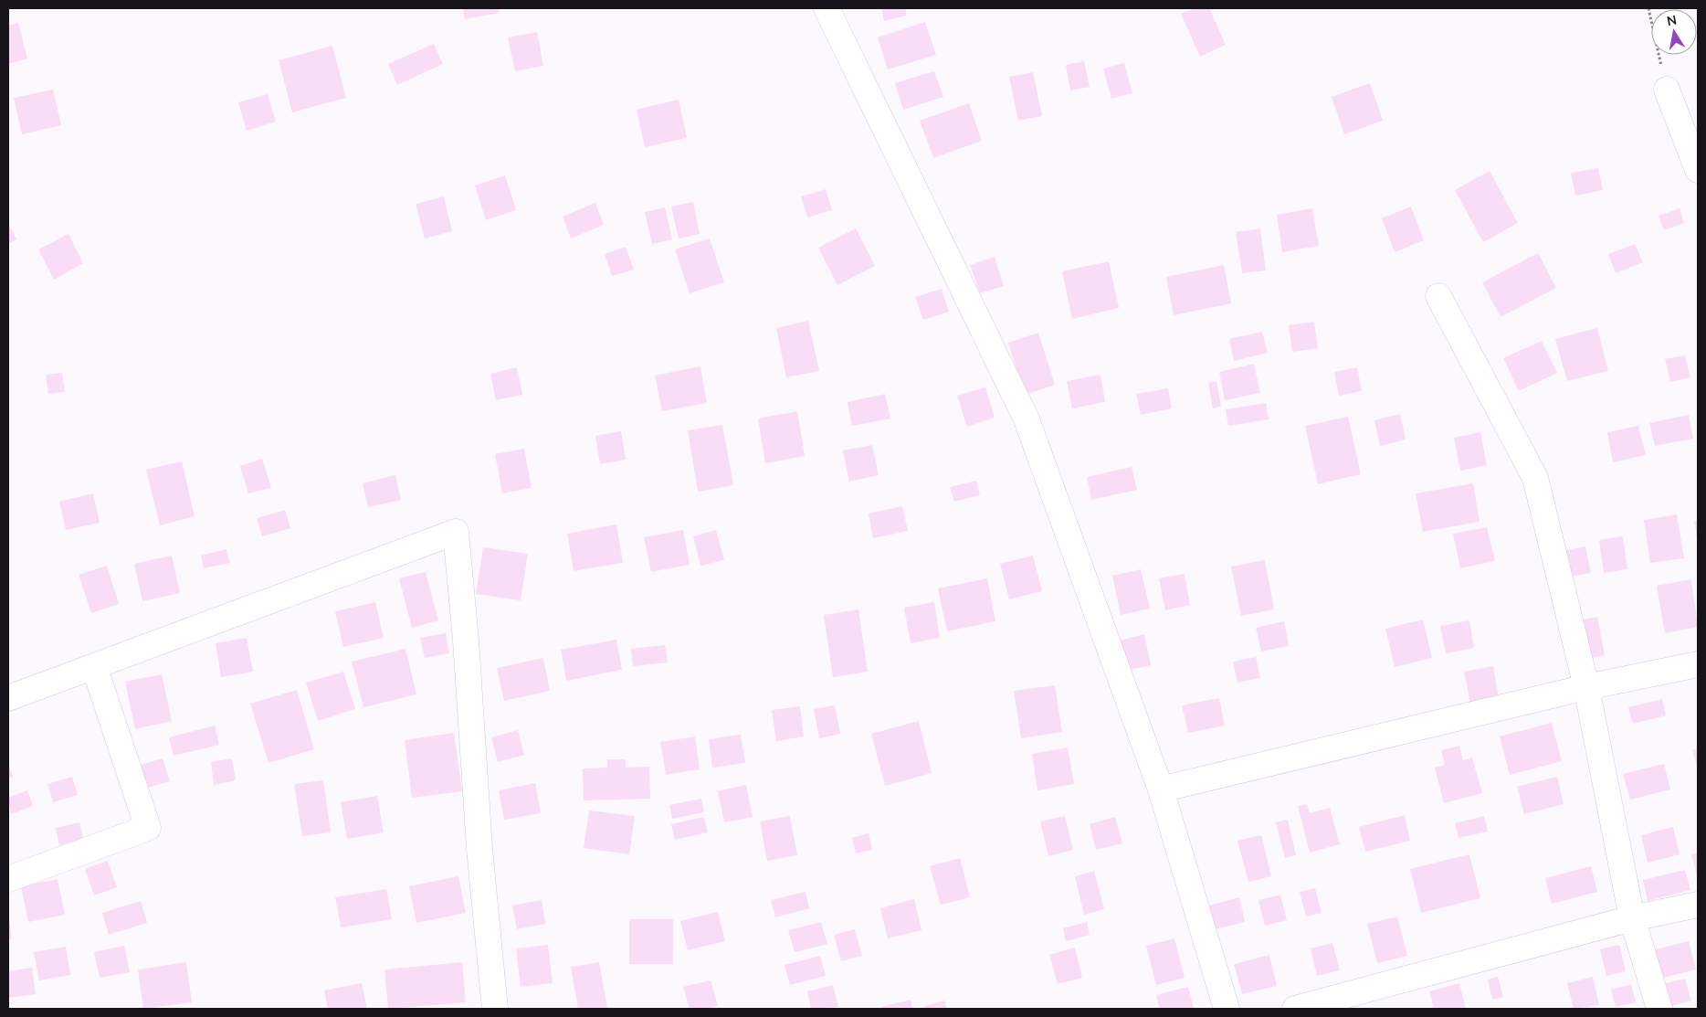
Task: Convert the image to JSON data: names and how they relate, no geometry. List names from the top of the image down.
{
  "north": "top"
}
